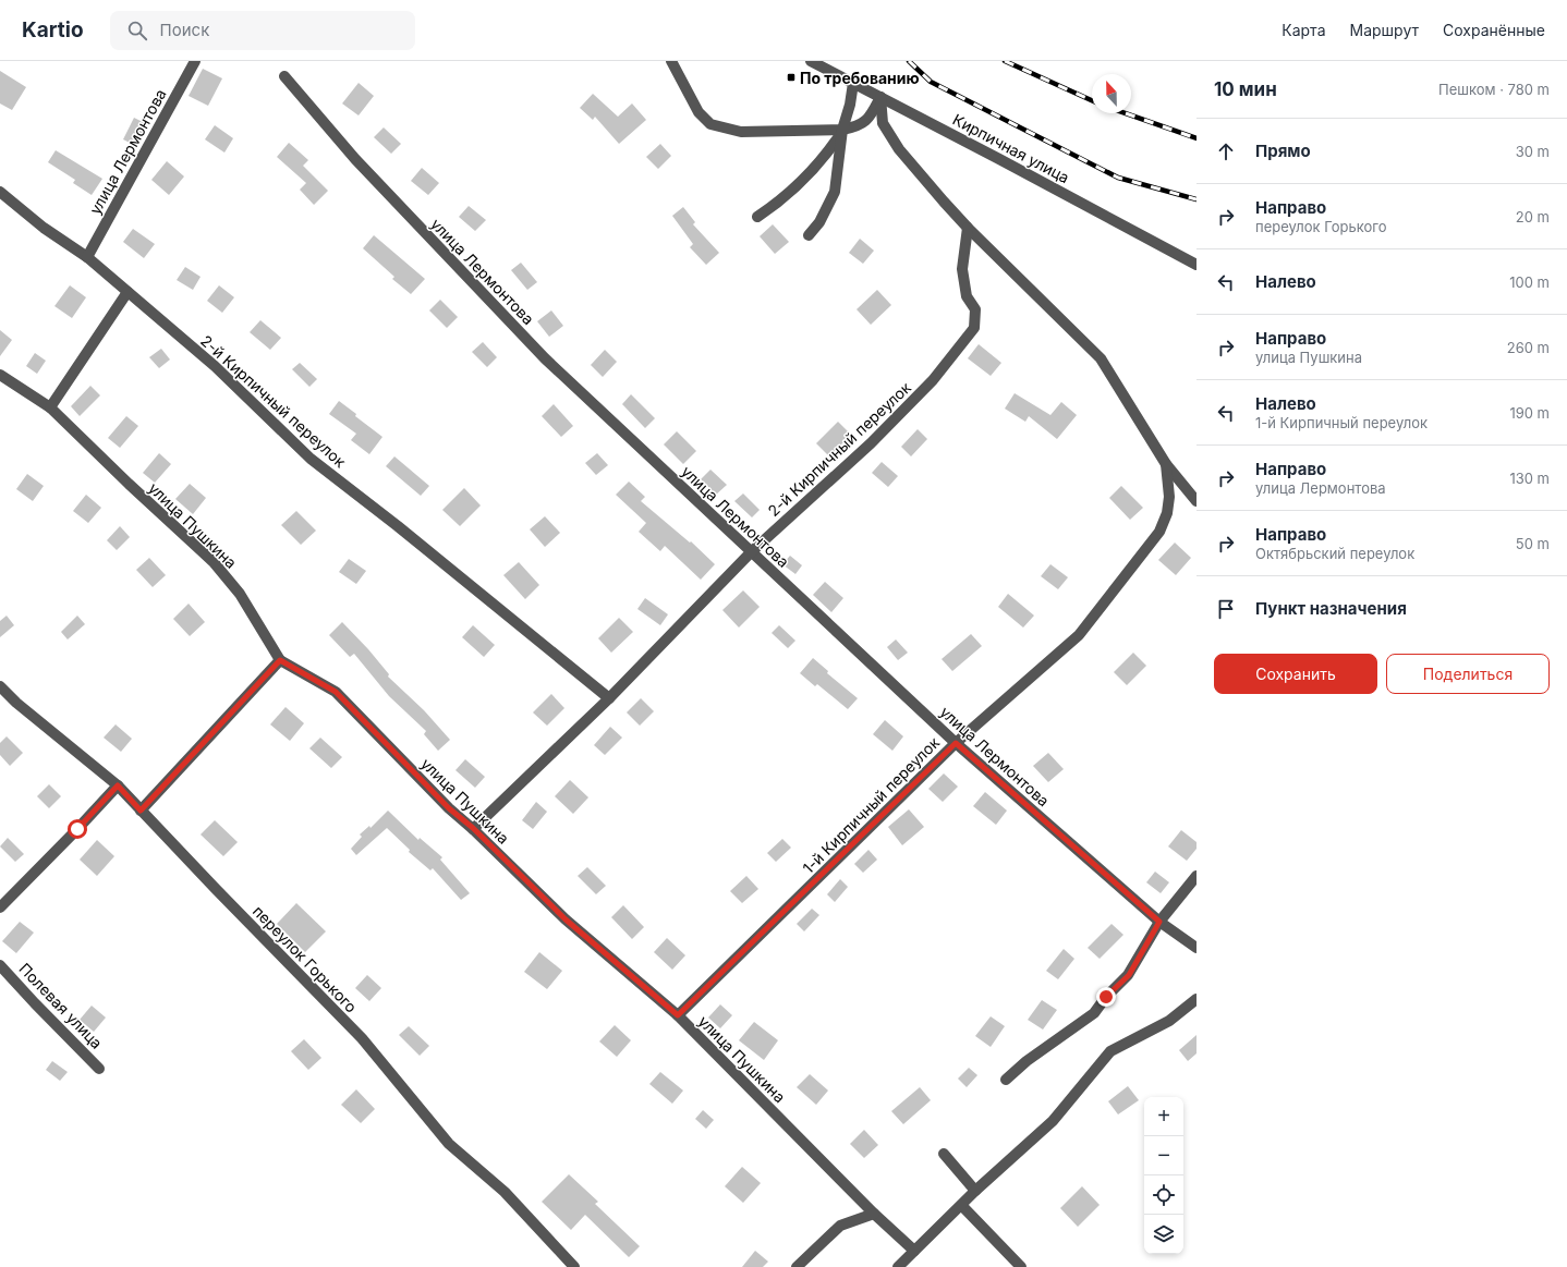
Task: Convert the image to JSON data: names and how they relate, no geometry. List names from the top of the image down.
{
  "streets": {
    "street": [
      "Кирпичная улица",
      "улица Лермонтова",
      "2-й Кирпичный переулок",
      "улица Пушкина",
      "1-й Кирпичный переулок",
      "переулок Горького",
      "Полевая улица"
    ]
  },
  "crossings": [
    ["улица Лермонтова", "2-й Кирпичный переулок"],
    ["улица Лермонтова", "1-й Кирпичный переулок"],
    ["2-й Кирпичный переулок", "улица Пушкина"],
    ["улица Пушкина", "1-й Кирпичный переулок"]
  ],
  "places": {
    "transit": ["По требованию"]
  },
  "north": "top",
  "page": {
    "header": "Kartio",
    "search": "Поиск",
    "nav": ["Карта", "Маршрут", "Сохранённые"],
    "heading": ["10 мин", "Пешком · 780 m"],
    "list": [
      ["Прямо", "30 m"],
      ["Направо", "переулок Горького", "20 m"],
      ["Налево", "100 m"],
      ["Направо", "улица Пушкина", "260 m"],
      ["Налево", "1-й Кирпичный переулок", "190 m"],
      ["Направо", "улица Лермонтова", "130 m"],
      ["Направо", "Октябрьский переулок", "50 m"],
      "Пункт назначения"
    ],
    "buttons": ["Сохранить", "Поделиться"],
    "map_buttons": ["+", "−"]
  }
}
